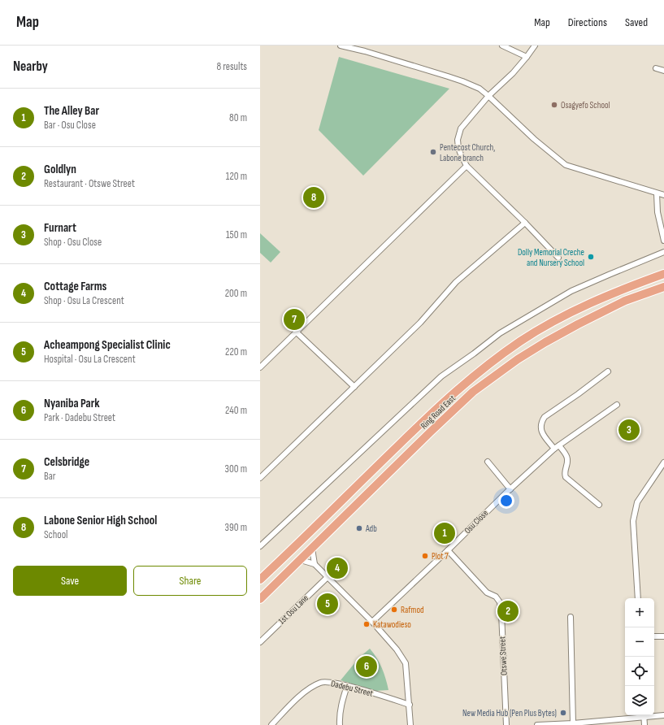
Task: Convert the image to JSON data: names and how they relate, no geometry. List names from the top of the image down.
{
  "streets": {
    "main road": ["Ring Road East"],
    "street": [
      "Osu Close",
      "1st Osu Lane",
      "Otswe Street",
      "Dadebu Street"
    ]
  },
  "crossings": [
    ["Osu Close", "Otswe Street"]
  ],
  "places": [
    "Osagyefo School",
    "Pentecost Church, Labone branch",
    "Dolly Memorial Creche and Nursery School",
    "Adb",
    "Plot 7",
    "Rafmod",
    "Katawodieso",
    "New Media Hub (Pen Plus Bytes)"
  ],
  "page": {
    "header": "Map",
    "nav": ["Map", "Directions", "Saved"],
    "heading": ["Nearby", "8 results"],
    "list": [
      {
        "mark": "1",
        "name": "The Alley Bar",
        "note": "Bar · Osu Close",
        "value": "80 m"
      },
      {
        "mark": "2",
        "name": "Goldlyn",
        "note": "Restaurant · Otswe Street",
        "value": "120 m"
      },
      {
        "mark": "3",
        "name": "Furnart",
        "note": "Shop · Osu Close",
        "value": "150 m"
      },
      {
        "mark": "4",
        "name": "Cottage Farms",
        "note": "Shop · Osu La Crescent",
        "value": "200 m"
      },
      {
        "mark": "5",
        "name": "Acheampong Specialist Clinic",
        "note": "Hospital · Osu La Crescent",
        "value": "220 m"
      },
      {
        "mark": "6",
        "name": "Nyaniba Park",
        "note": "Park · Dadebu Street",
        "value": "240 m"
      },
      {
        "mark": "7",
        "name": "Celsbridge",
        "note": "Bar",
        "value": "300 m"
      },
      {
        "mark": "8",
        "name": "Labone Senior High School",
        "note": "School",
        "value": "390 m"
      }
    ],
    "pins": [
      "8",
      "7",
      "3",
      "1",
      "4",
      "5",
      "2",
      "6"
    ],
    "buttons": ["Save", "Share"],
    "map_buttons": ["+", "−"]
  }
}
